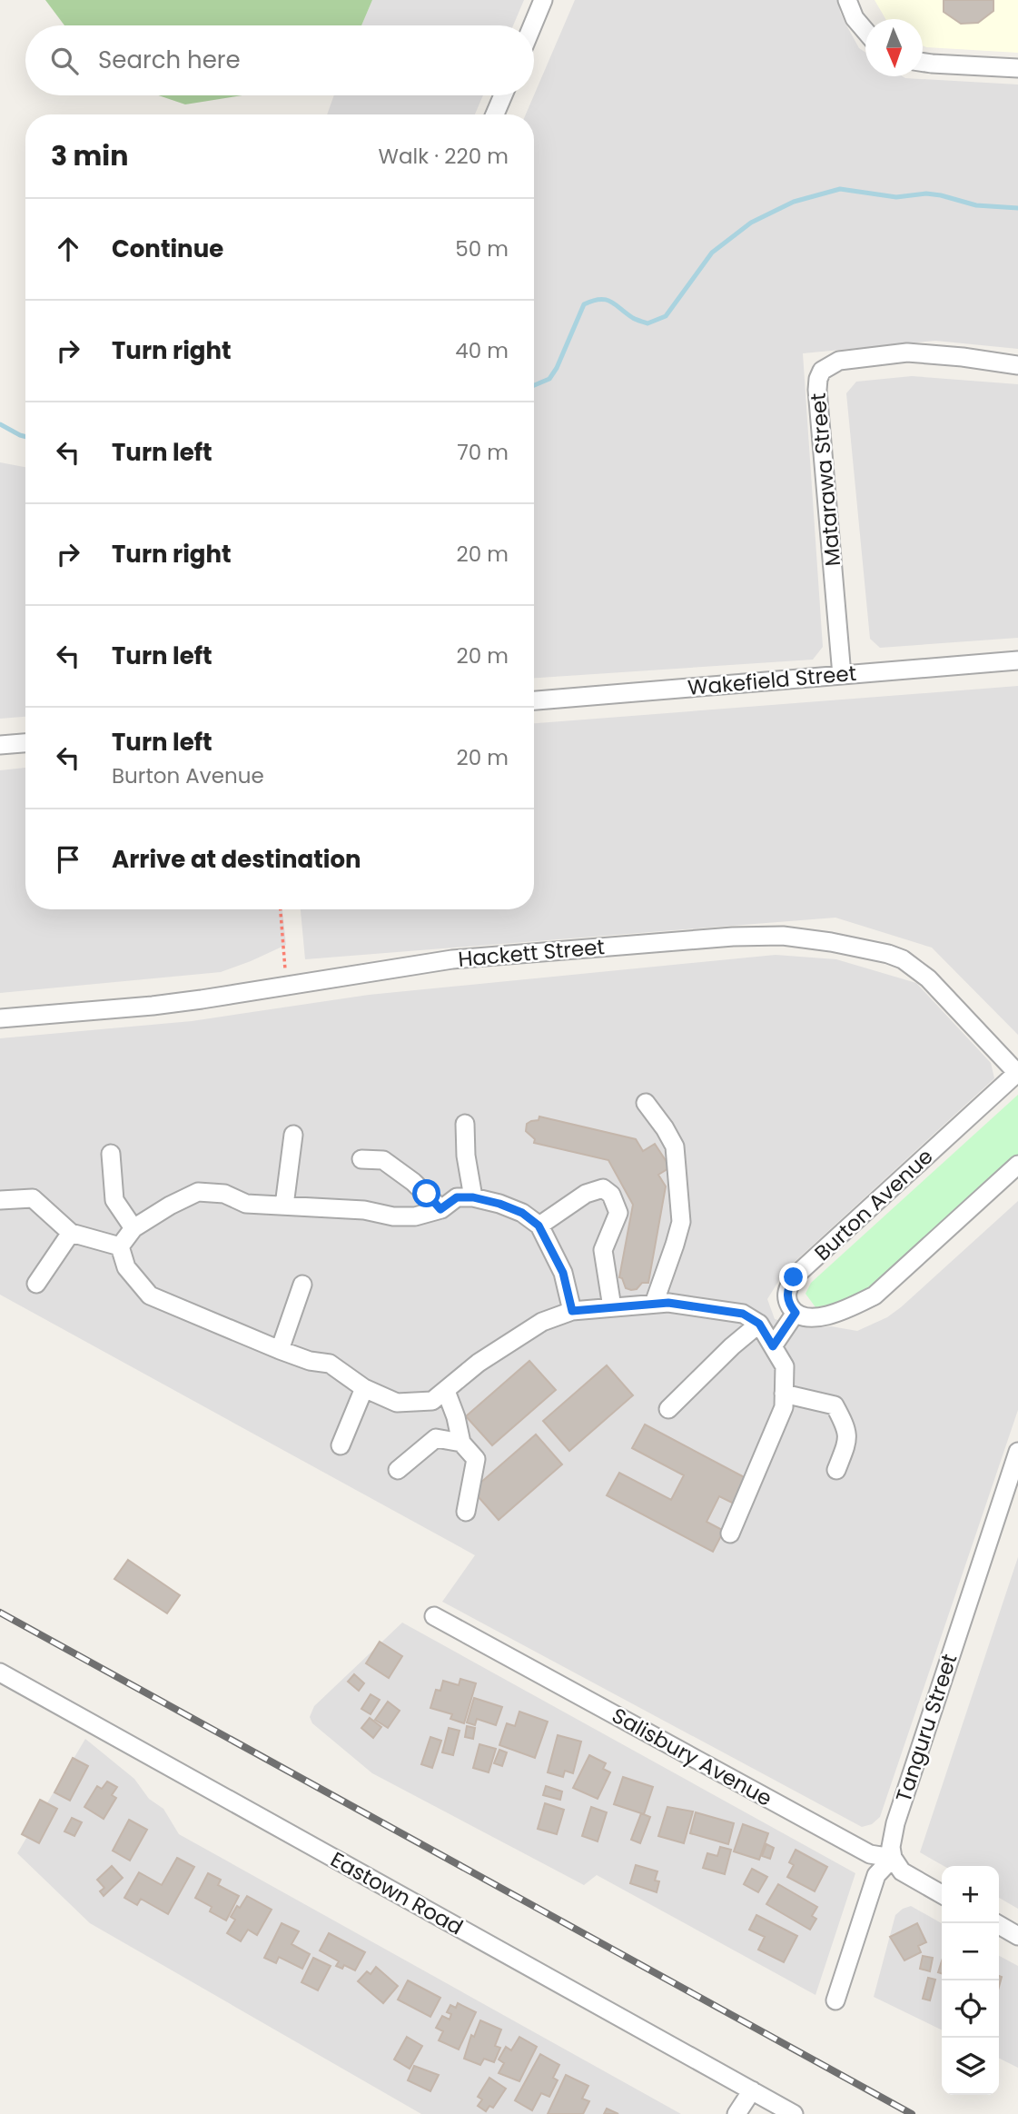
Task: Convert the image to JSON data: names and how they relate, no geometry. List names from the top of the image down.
{
  "streets": {
    "street": [
      "Matarawa Street",
      "Wakefield Street",
      "Hackett Street",
      "Burton Avenue",
      "Tanguru Street",
      "Salisbury Avenue",
      "Eastown Road"
    ]
  },
  "crossings": [
    ["Matarawa Street", "Wakefield Street"],
    ["Hackett Street", "Burton Avenue"],
    ["Tanguru Street", "Salisbury Avenue"]
  ],
  "north": "bottom",
  "page": {
    "search": "Search here",
    "heading": ["3 min", "Walk · 220 m"],
    "list": [
      ["Continue", "50 m"],
      ["Turn right", "40 m"],
      ["Turn left", "70 m"],
      ["Turn right", "20 m"],
      ["Turn left", "20 m"],
      ["Turn left", "Burton Avenue", "20 m"],
      "Arrive at destination"
    ],
    "map_buttons": ["+", "−"]
  }
}
